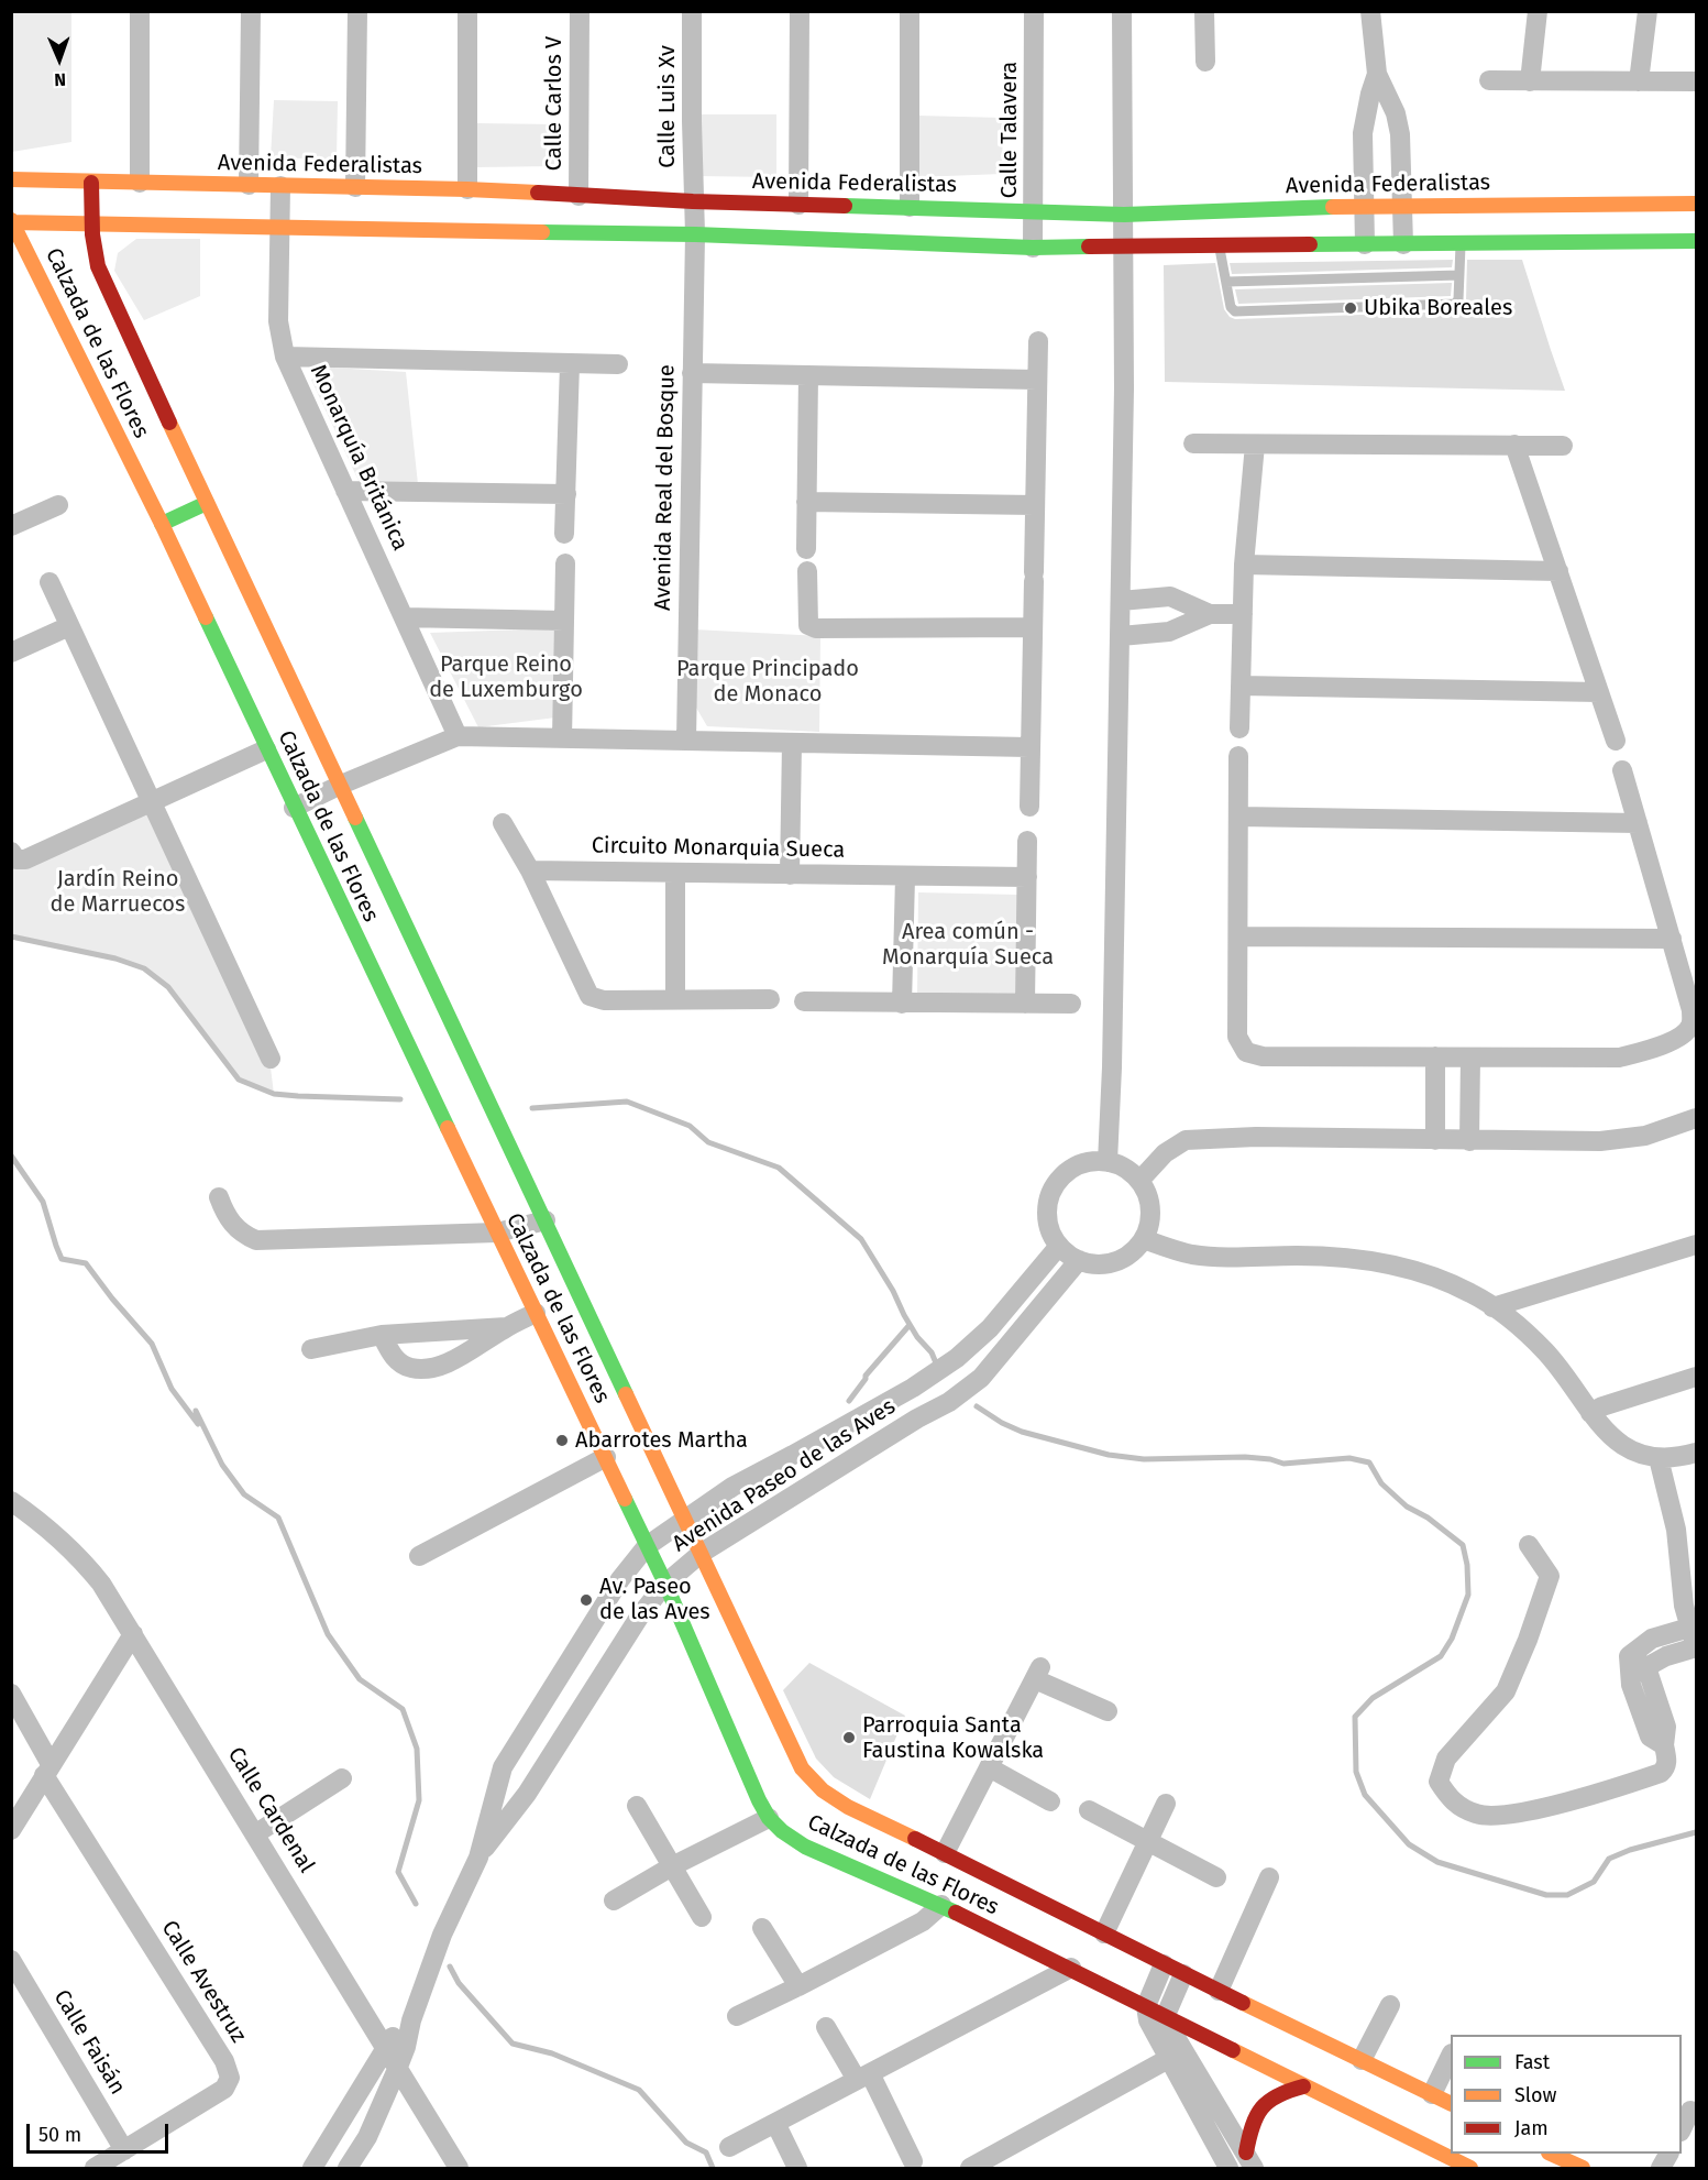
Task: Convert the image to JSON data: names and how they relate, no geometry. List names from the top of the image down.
{
  "streets": {
    "street": [
      "Calle Carlos V",
      "Calle Luis Xv",
      "Calle Talavera",
      "Avenida Federalistas",
      "Calzada de las Flores",
      "Monarquía Británica",
      "Avenida Real del Bosque",
      "Circuito Monarquia Sueca",
      "Avenida Paseo de las Aves",
      "Calle Cardenal",
      "Calle Avestruz",
      "Calle Faisán"
    ]
  },
  "crossings": [
    ["Calle Carlos V", "Avenida Federalistas"],
    ["Calle Luis Xv", "Avenida Federalistas"],
    ["Calle Luis Xv", "Avenida Real del Bosque"],
    ["Calle Talavera", "Avenida Federalistas"],
    ["Avenida Federalistas", "Calzada de las Flores"],
    ["Avenida Federalistas", "Monarquía Británica"],
    ["Avenida Federalistas", "Avenida Real del Bosque"],
    ["Calzada de las Flores", "Avenida Paseo de las Aves"],
    ["Avenida Paseo de las Aves", "Calle Cardenal"],
    ["Calle Avestruz", "Calle Faisán"]
  ],
  "parks": [
    "Parque Reino de Luxemburgo",
    "Parque Principado de Monaco",
    "Jardín Reino de Marruecos",
    "Area común - Monarquía Sueca"
  ],
  "places": [
    "Ubika Boreales",
    "Abarrotes Martha",
    "Av. Paseo de las Aves",
    "Parroquia Santa Faustina Kowalska"
  ],
  "legend": ["Fast", "Slow", "Jam"],
  "scale_bar": "50 m",
  "north": "bottom"
}
